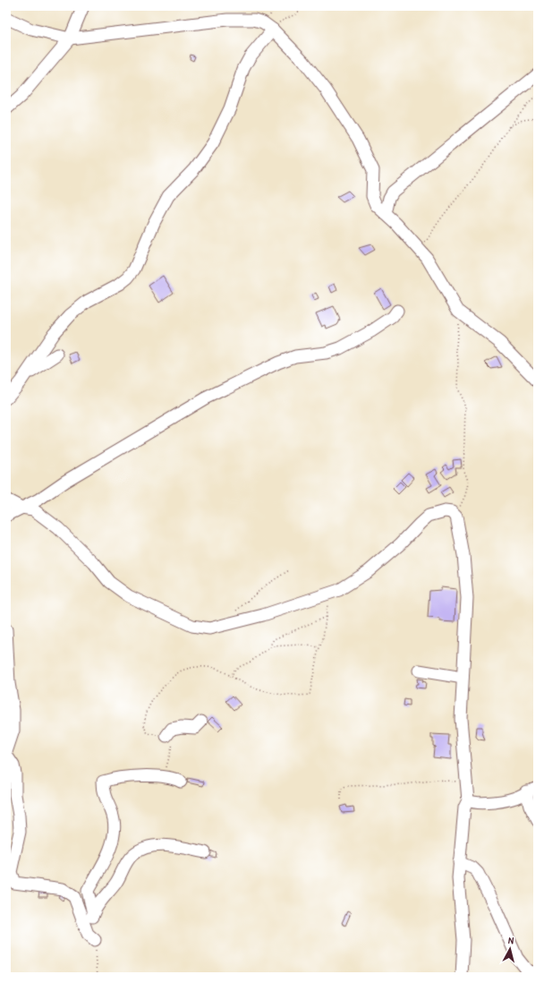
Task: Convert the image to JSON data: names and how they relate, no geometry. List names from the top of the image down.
{
  "north": "top"
}
